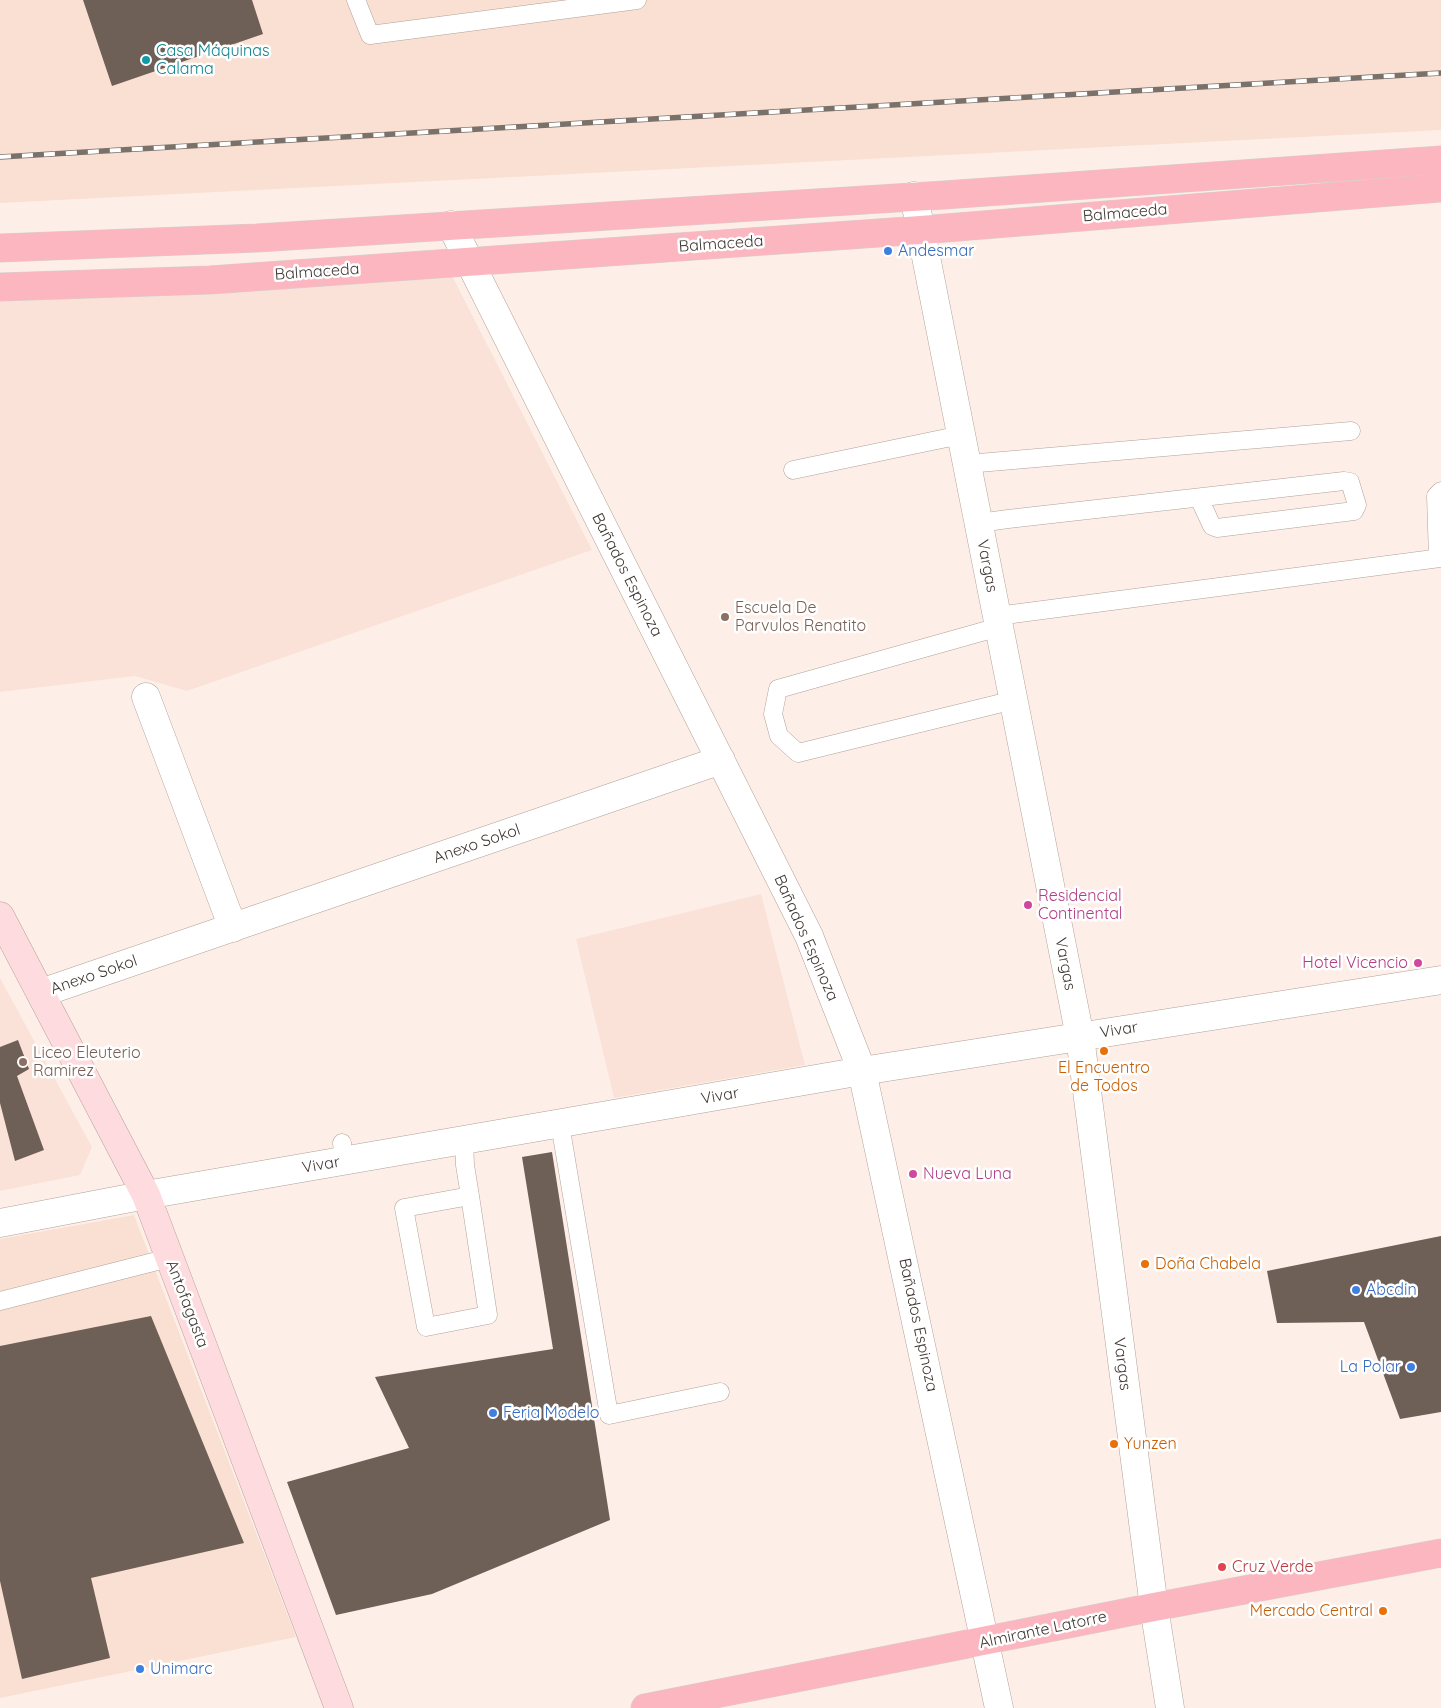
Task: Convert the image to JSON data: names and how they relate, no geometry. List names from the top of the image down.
{
  "streets": {
    "main road": ["Balmaceda", "Antofagasta", "Almirante Latorre"],
    "street": [
      "Vargas",
      "Bañados Espinoza",
      "Anexo Sokol",
      "Vivar"
    ]
  },
  "crossings": [
    ["Balmaceda", "Vargas"],
    ["Balmaceda", "Bañados Espinoza"],
    ["Vargas", "Vivar"],
    ["Vargas", "Almirante Latorre"],
    ["Bañados Espinoza", "Anexo Sokol"],
    ["Bañados Espinoza", "Vivar"],
    ["Bañados Espinoza", "Almirante Latorre"],
    ["Anexo Sokol", "Antofagasta"],
    ["Vivar", "Antofagasta"]
  ],
  "places": [
    "Casa Máquinas Calama",
    "Andesmar",
    "Escuela De Parvulos Renatito",
    "Residencial Continental",
    "Hotel Vicencio",
    "El Encuentro de Todos",
    "Liceo Eleuterio Ramirez",
    "Nueva Luna",
    "Doña Chabela",
    "Abcdin",
    "La Polar",
    "Feria Modelo",
    "Yunzen",
    "Cruz Verde",
    "Mercado Central",
    "Unimarc"
  ]
}
